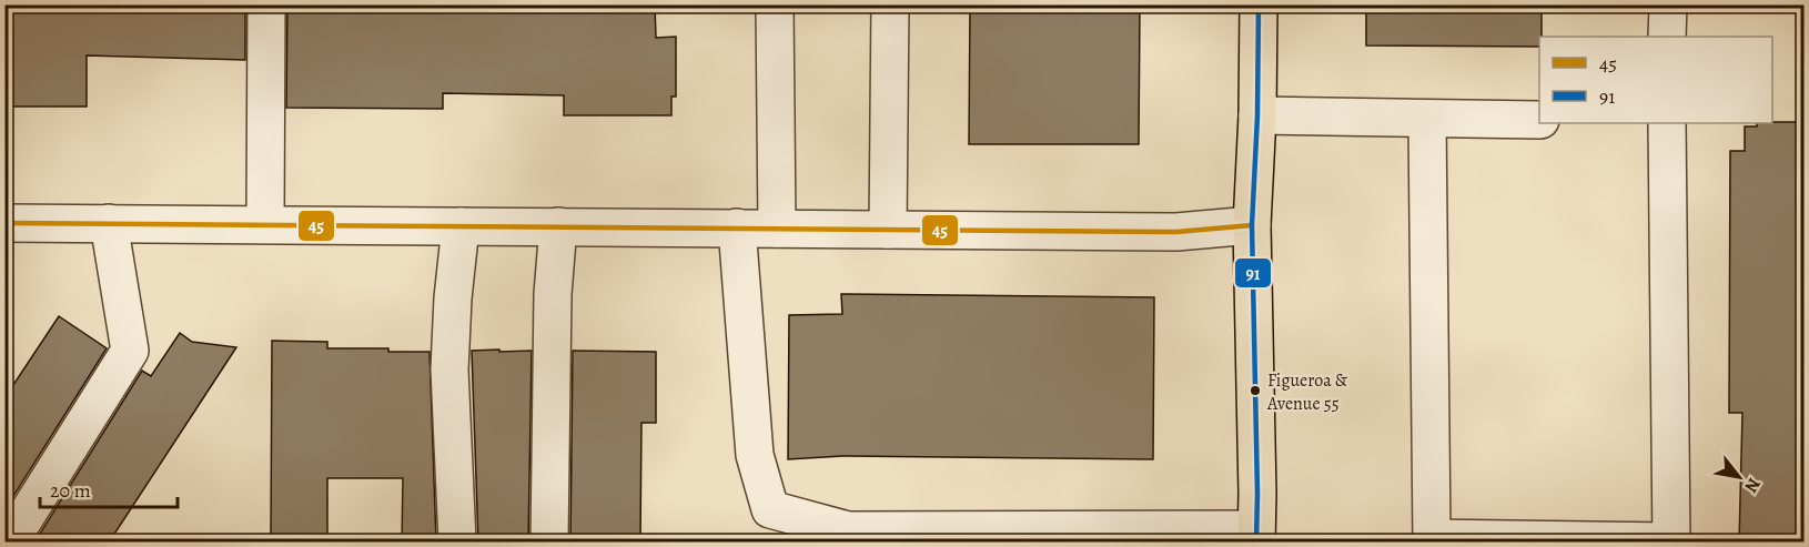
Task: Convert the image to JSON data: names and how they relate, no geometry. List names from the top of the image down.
{
  "places": ["Figueroa & Avenue 55"],
  "lines": ["transit line 91", "transit line 45"],
  "legend": ["45", "91"],
  "scale_bar": "20 m",
  "north": "bottom right"
}
